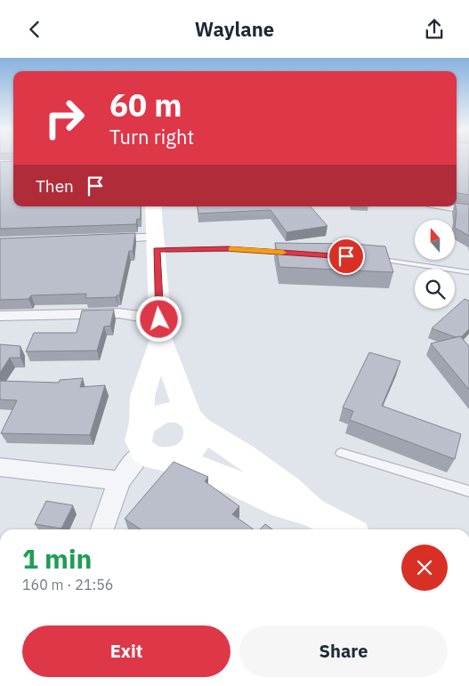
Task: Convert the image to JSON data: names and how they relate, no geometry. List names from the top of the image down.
{
  "north": "top",
  "page": {
    "header": "Waylane",
    "turn": ["60 m", "Turn right"],
    "then": "Then",
    "heading": ["1 min", "160 m · 21:56"],
    "buttons": ["Exit", "Share"]
  }
}
